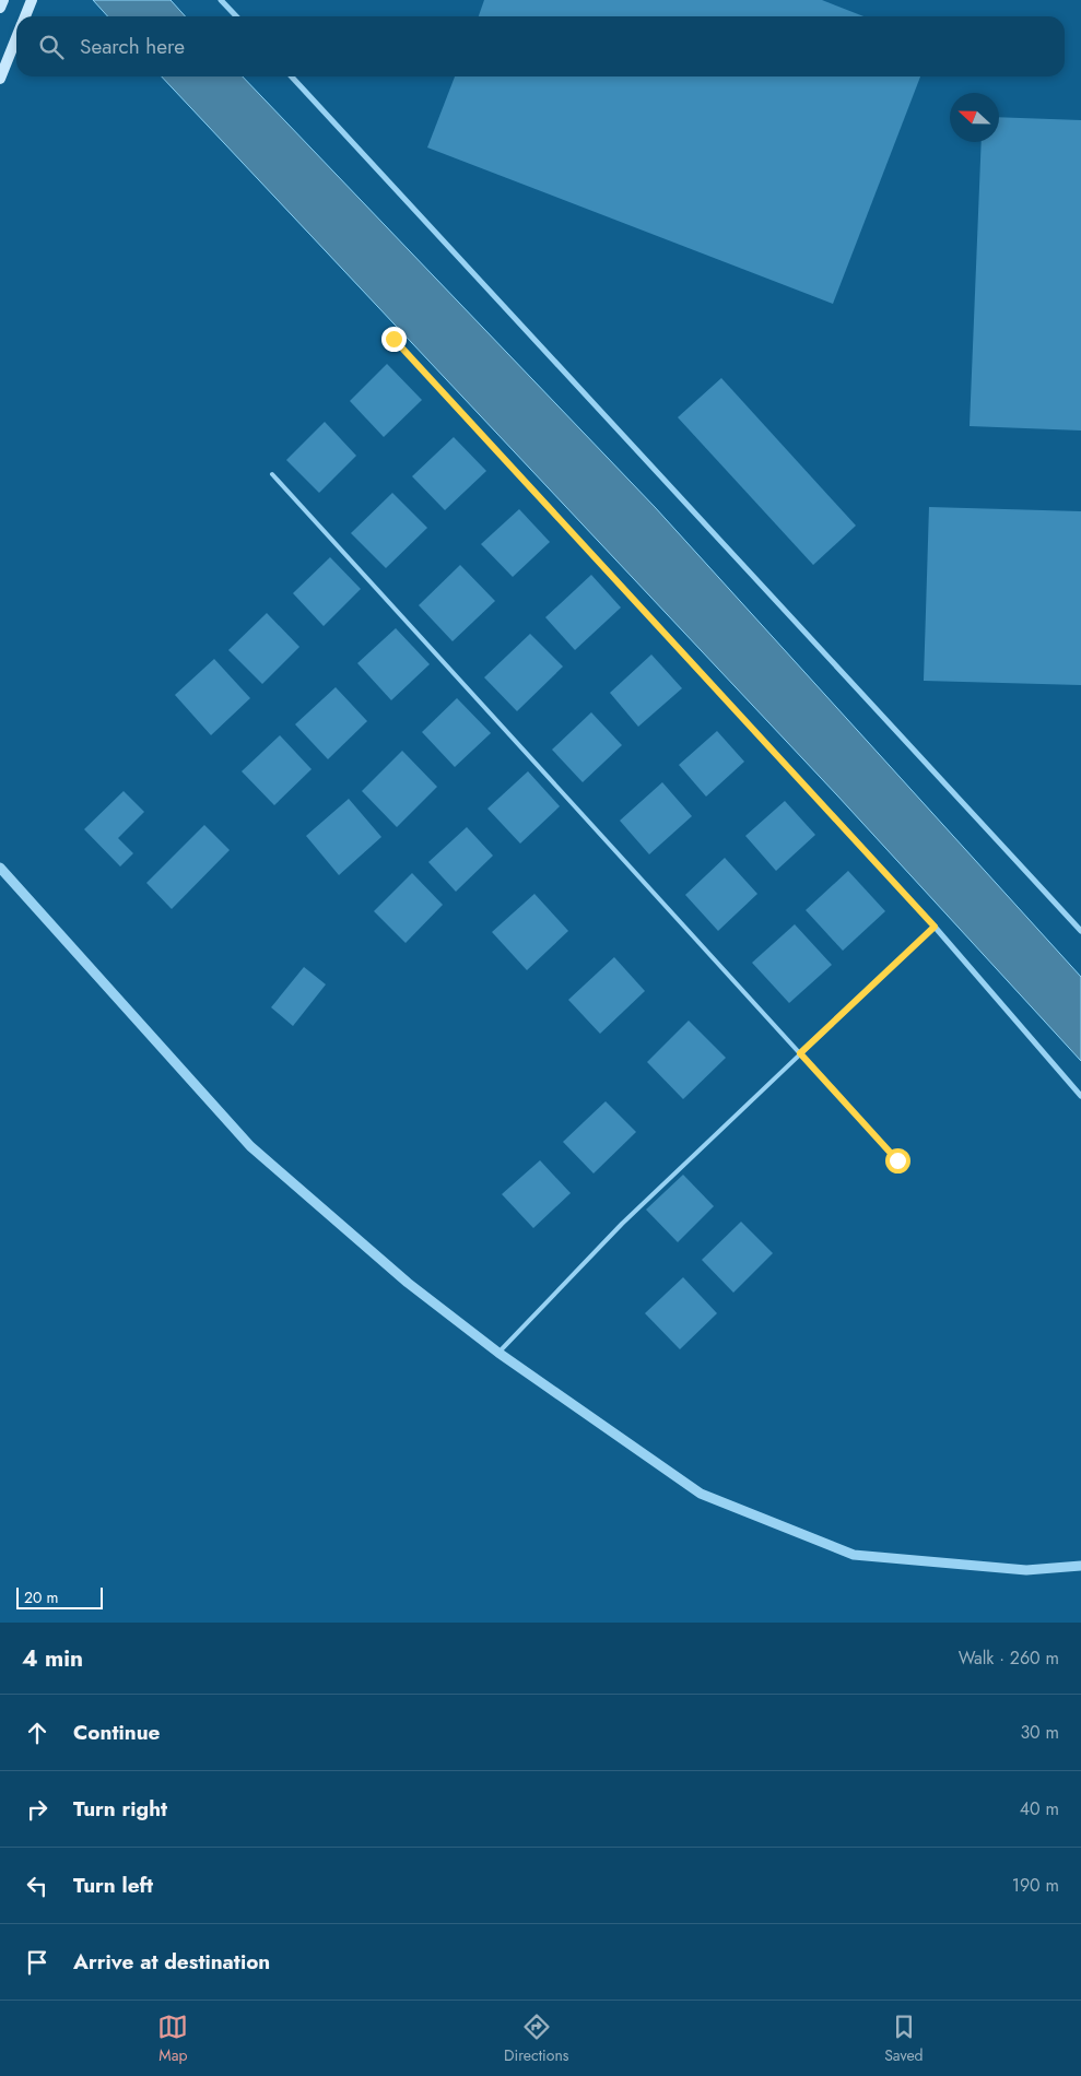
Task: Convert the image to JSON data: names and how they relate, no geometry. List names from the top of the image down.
{
  "scale_bar": "20 m",
  "north": "left",
  "page": {
    "search": "Search here",
    "scale": "20 m",
    "heading": ["4 min", "Walk · 260 m"],
    "list": [
      ["Continue", "30 m"],
      ["Turn right", "40 m"],
      ["Turn left", "190 m"],
      "Arrive at destination"
    ],
    "nav": ["Map", "Directions", "Saved"]
  }
}
